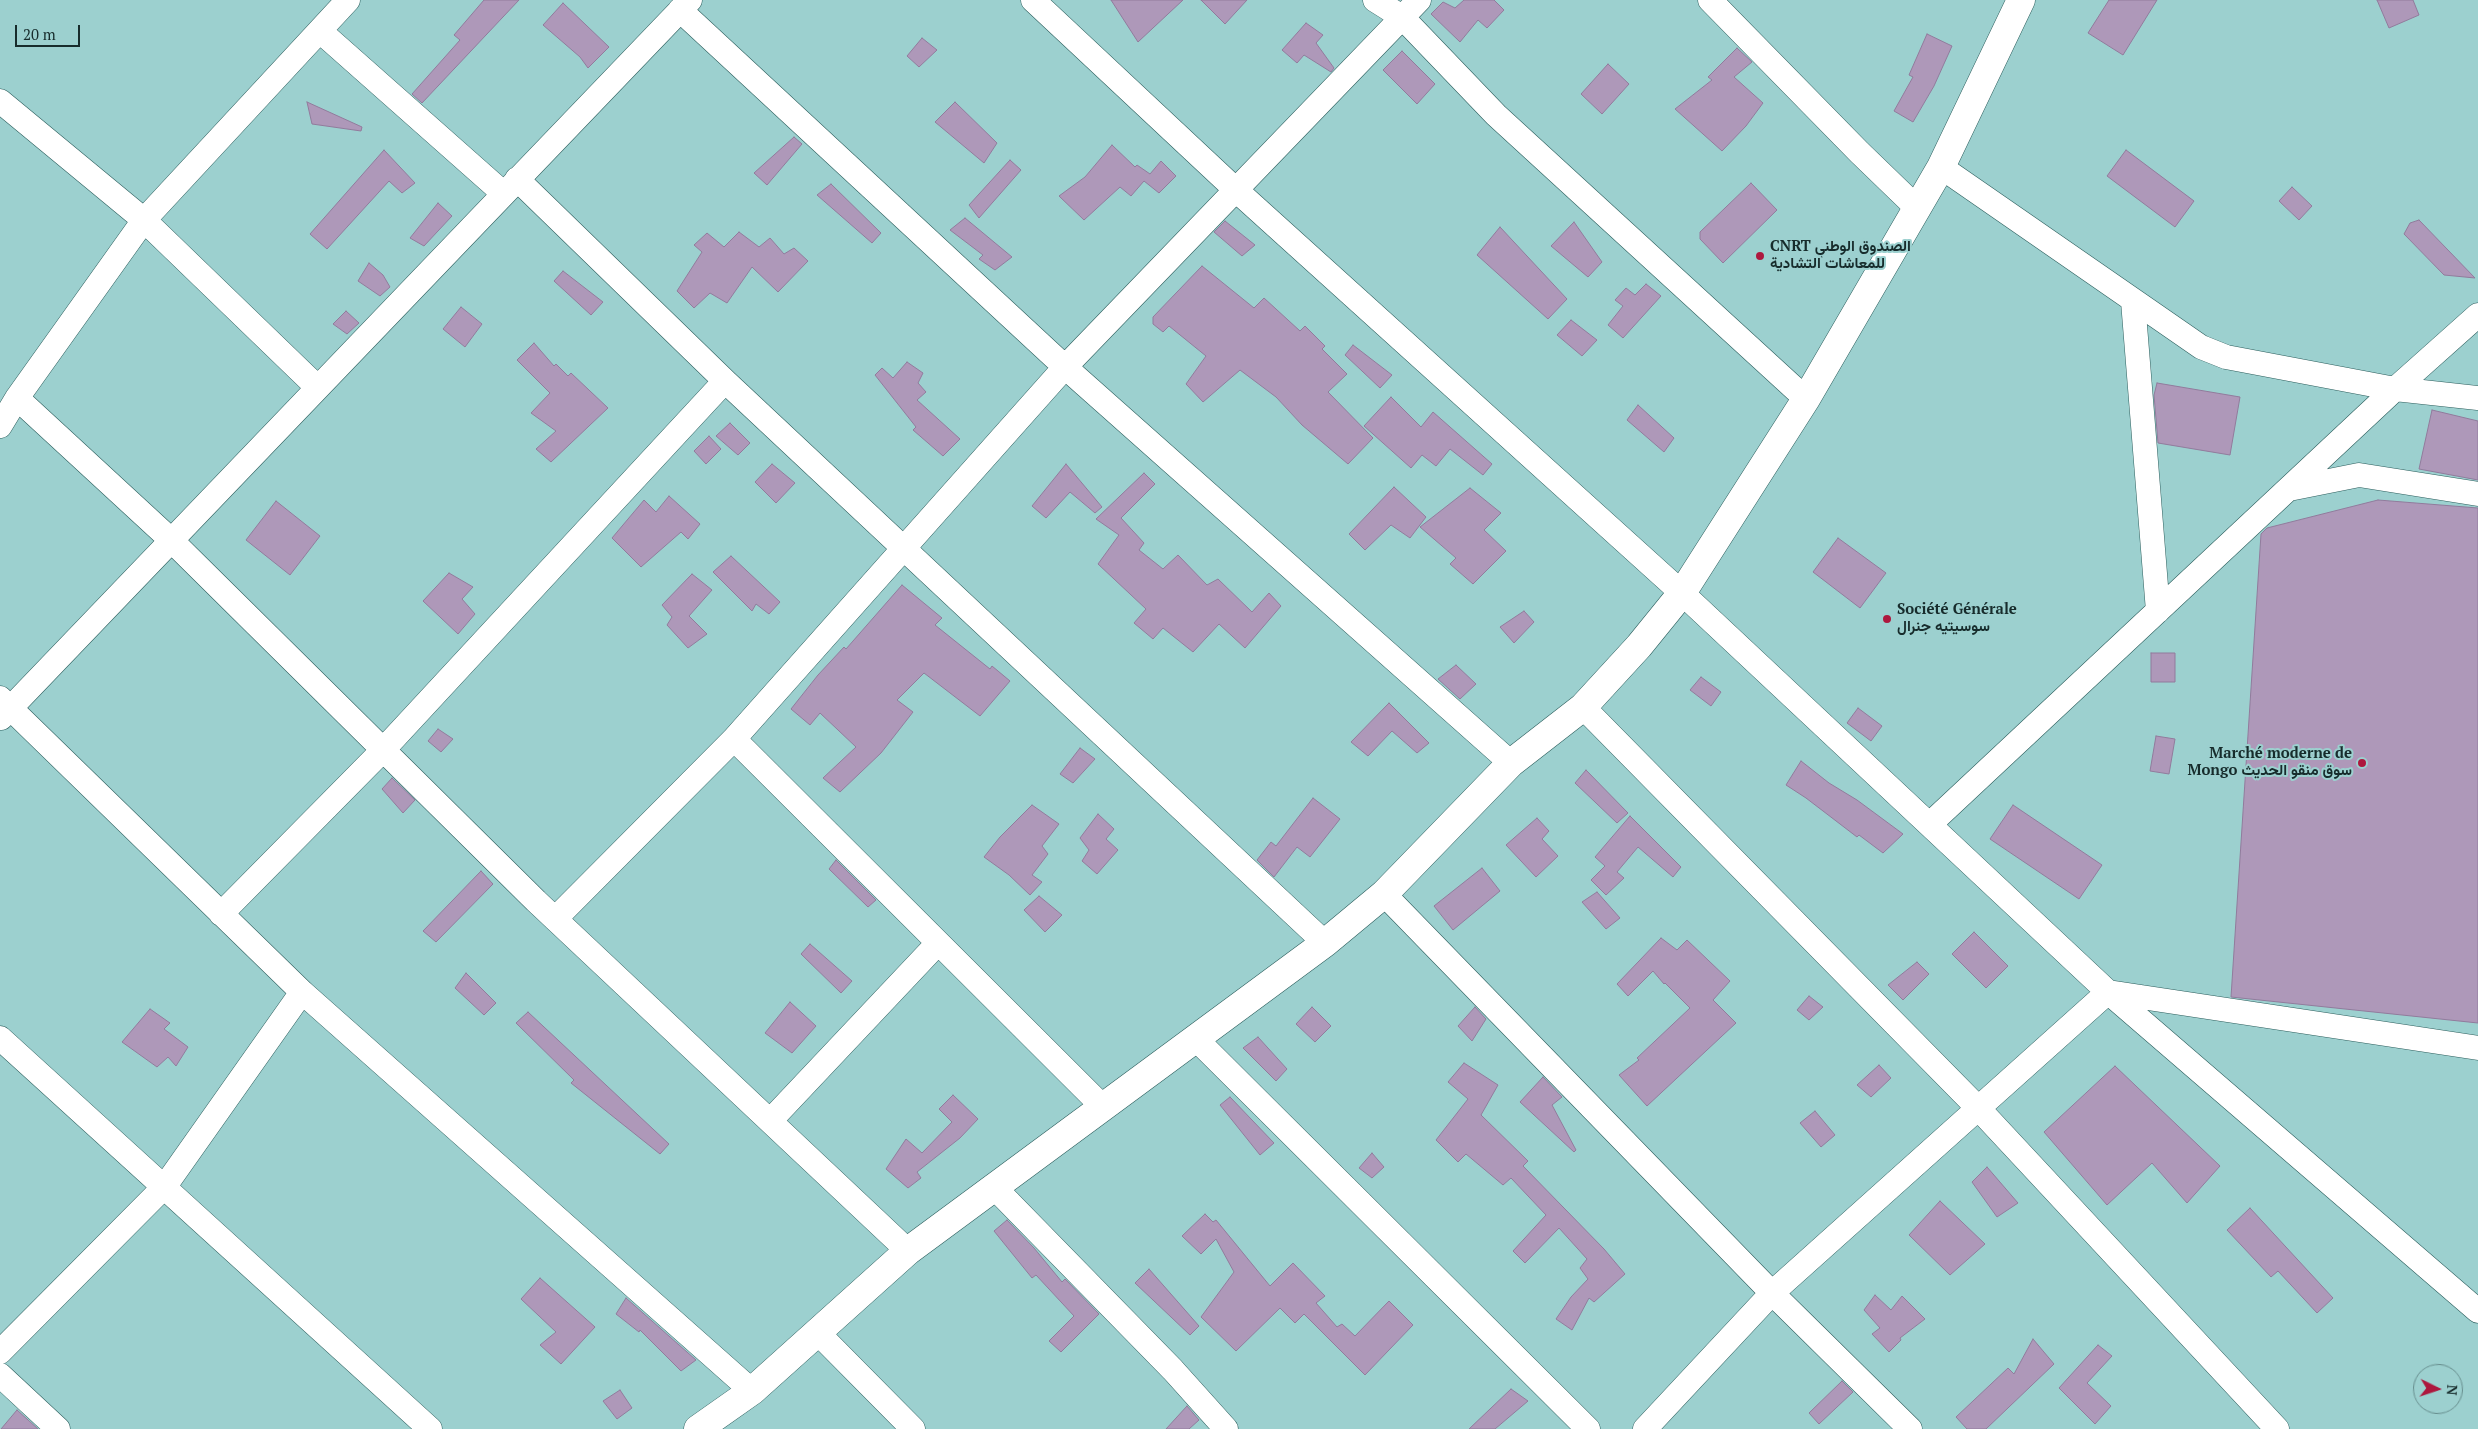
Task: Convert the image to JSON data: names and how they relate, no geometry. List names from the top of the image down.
{
  "places": ["CNRT الصندوق الوطني للمعاشات التشادية", "Société Générale سوسيتيه جنرال", "Marché moderne de Mongo سوق منقو الحديث"],
  "scale_bar": "20 m",
  "north": "right"
}
